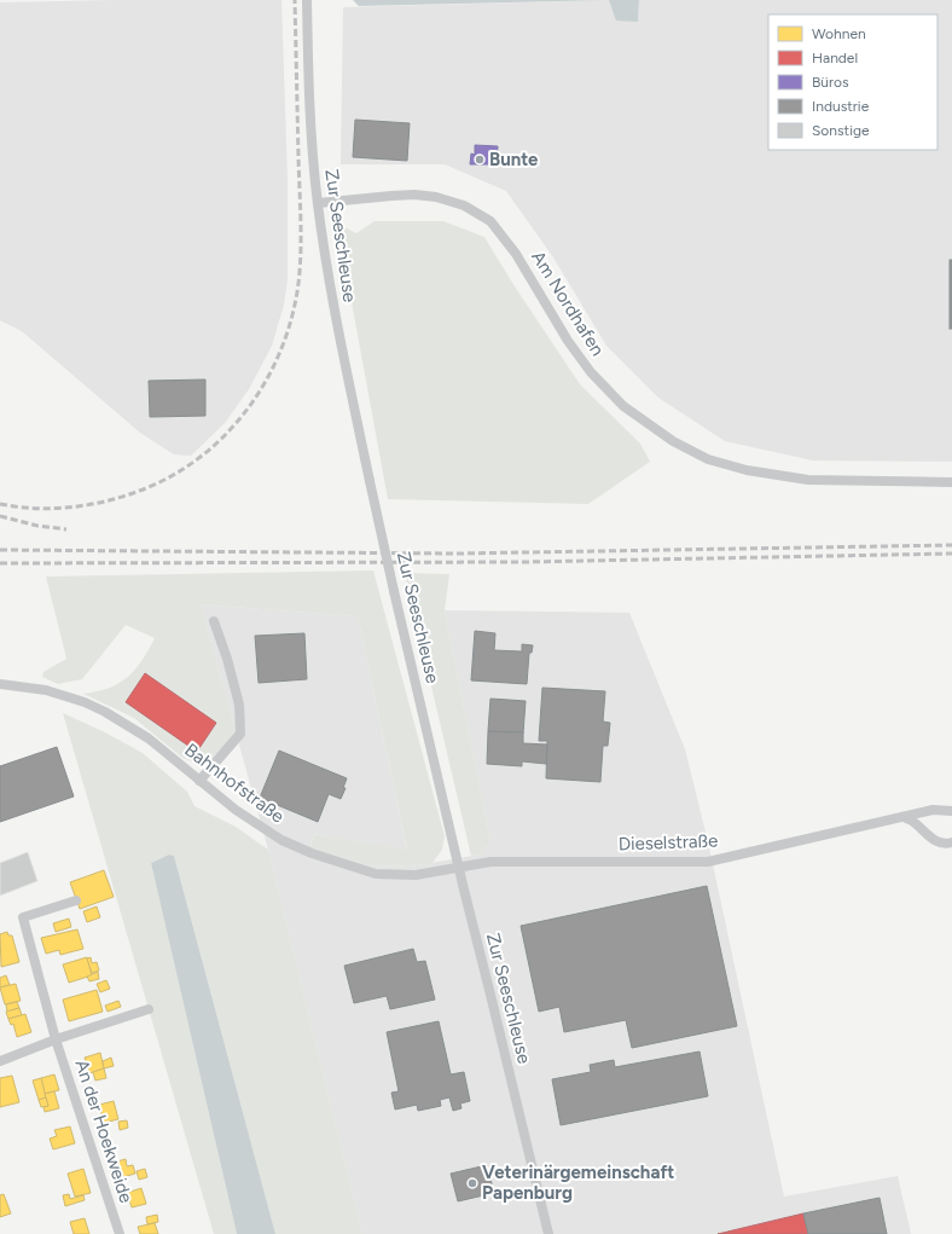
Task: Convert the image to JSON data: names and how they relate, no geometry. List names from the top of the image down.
{
  "streets": {
    "street": [
      "Zur Seeschleuse",
      "Am Nordhafen",
      "Bahnhofstraße",
      "Dieselstraße",
      "An der Hoekweide"
    ]
  },
  "crossings": [
    ["Zur Seeschleuse", "Am Nordhafen"],
    ["Zur Seeschleuse", "Bahnhofstraße"],
    ["Zur Seeschleuse", "Dieselstraße"],
    ["Bahnhofstraße", "Dieselstraße"]
  ],
  "places": ["Bunte", "Veterinärgemeinschaft Papenburg"],
  "legend": [
    "Wohnen",
    "Handel",
    "Büros",
    "Industrie",
    "Sonstige"
  ]
}
